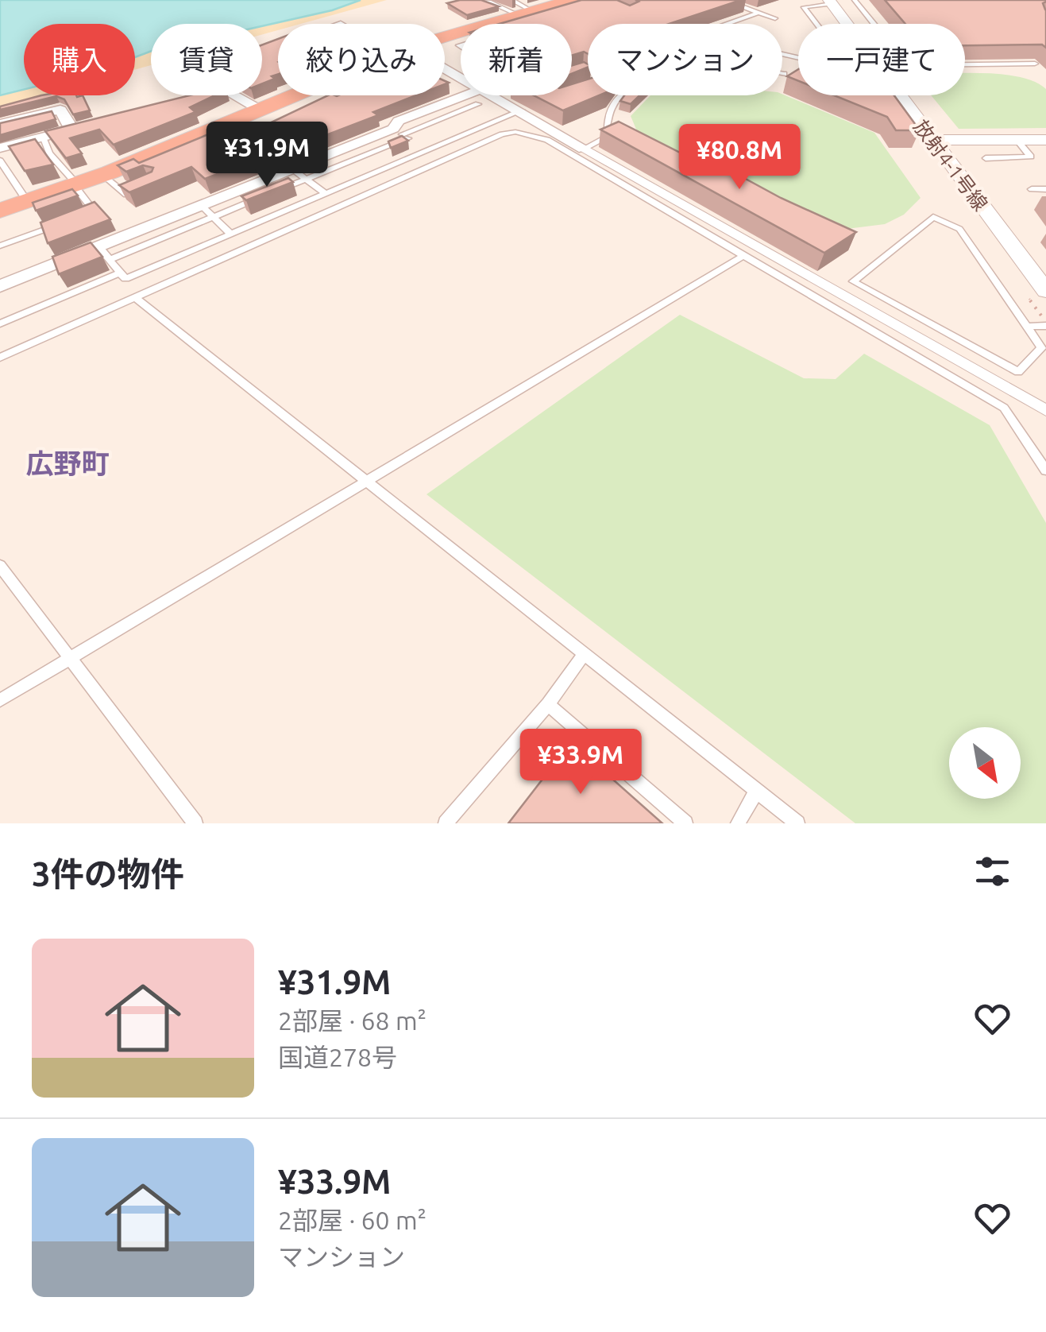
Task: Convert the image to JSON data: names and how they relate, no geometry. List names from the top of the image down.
{
  "streets": {
    "street": ["放射4-1号線"]
  },
  "districts": ["広野町"],
  "north": "bottom right",
  "page": {
    "chip": [
      "購入",
      "賃貸",
      "絞り込み",
      "新着",
      "マンション",
      "一戸建て"
    ],
    "price": ["¥31.9M", "¥80.8M", "¥33.9M"],
    "heading": "3件の物件",
    "list": [
      {
        "name": "¥31.9M",
        "note": "2部屋 · 68 m² · 国道278号"
      },
      {
        "name": "¥33.9M",
        "note": "2部屋 · 60 m² · マンション"
      }
    ]
  }
}
